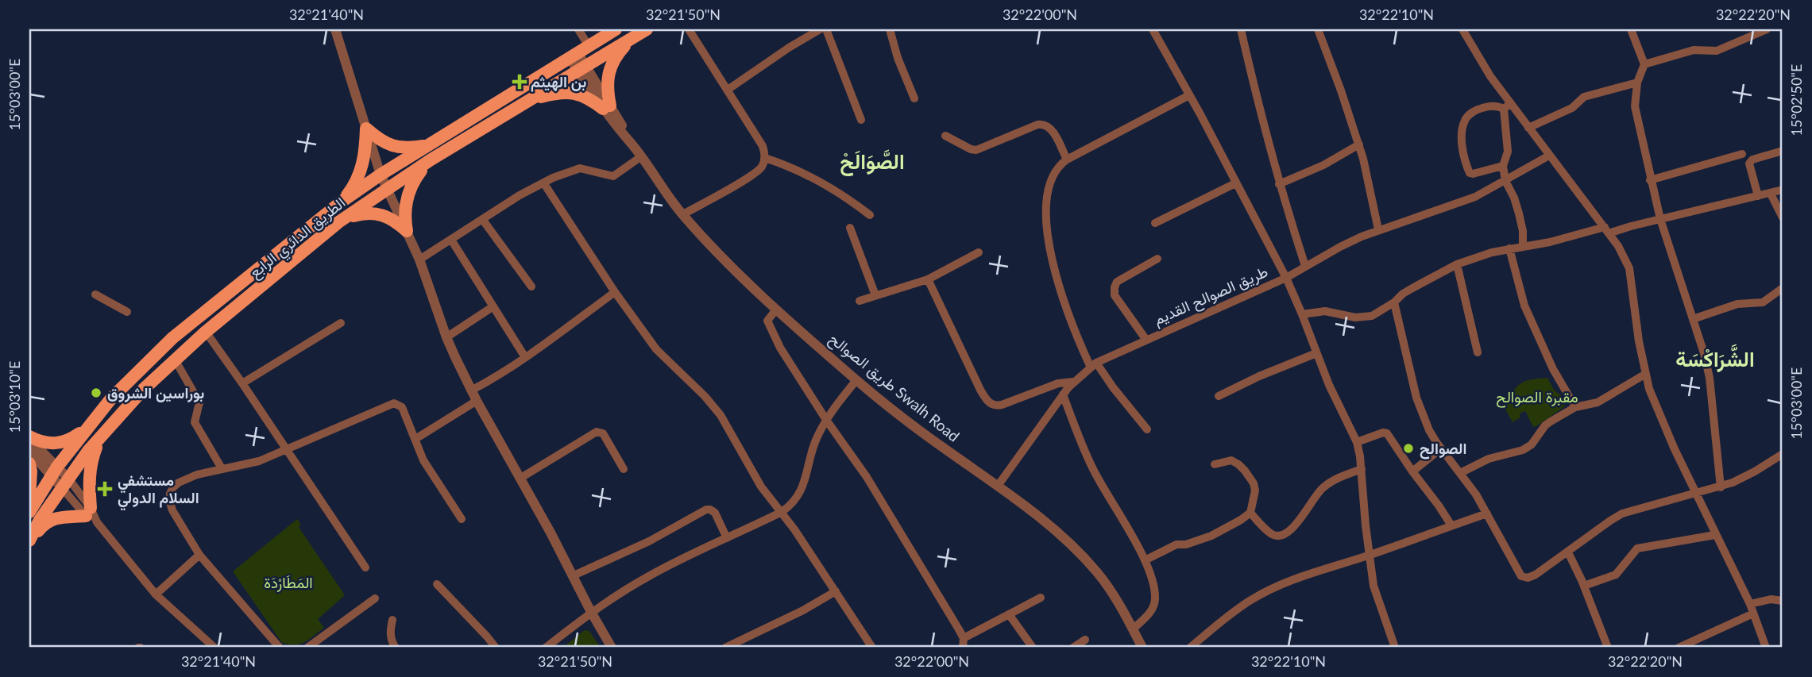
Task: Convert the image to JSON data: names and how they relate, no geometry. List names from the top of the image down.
{
  "streets": {
    "main road": ["الطريق الدائري الرابع"],
    "street": ["طريق الصوالح القديم", "طريق الصوالح Swalh Road"]
  },
  "crossings": [
    ["الطريق الدائري الرابع", "طريق الصوالح Swalh Road"],
    ["طريق الصوالح القديم", "طريق الصوالح Swalh Road"]
  ],
  "districts": ["الصَّوَالَحْ", "الشَّرَاكْسَة"],
  "parks": ["مقبرة الصوالح", "المَطَارْدَة"],
  "places": {
    "health": ["بن الهيثم", "مستشفي السلام الدولي"],
    "other": ["بوراسين الشروق", "الصوالح"]
  },
  "coordinates": [
    "32°21'40\"N",
    "32°21'50\"N",
    "32°22'00\"N",
    "32°22'10\"N",
    "32°22'20\"N",
    "15°03'00\"E",
    "15°02'50\"E",
    "15°03'10\"E"
  ]
}
